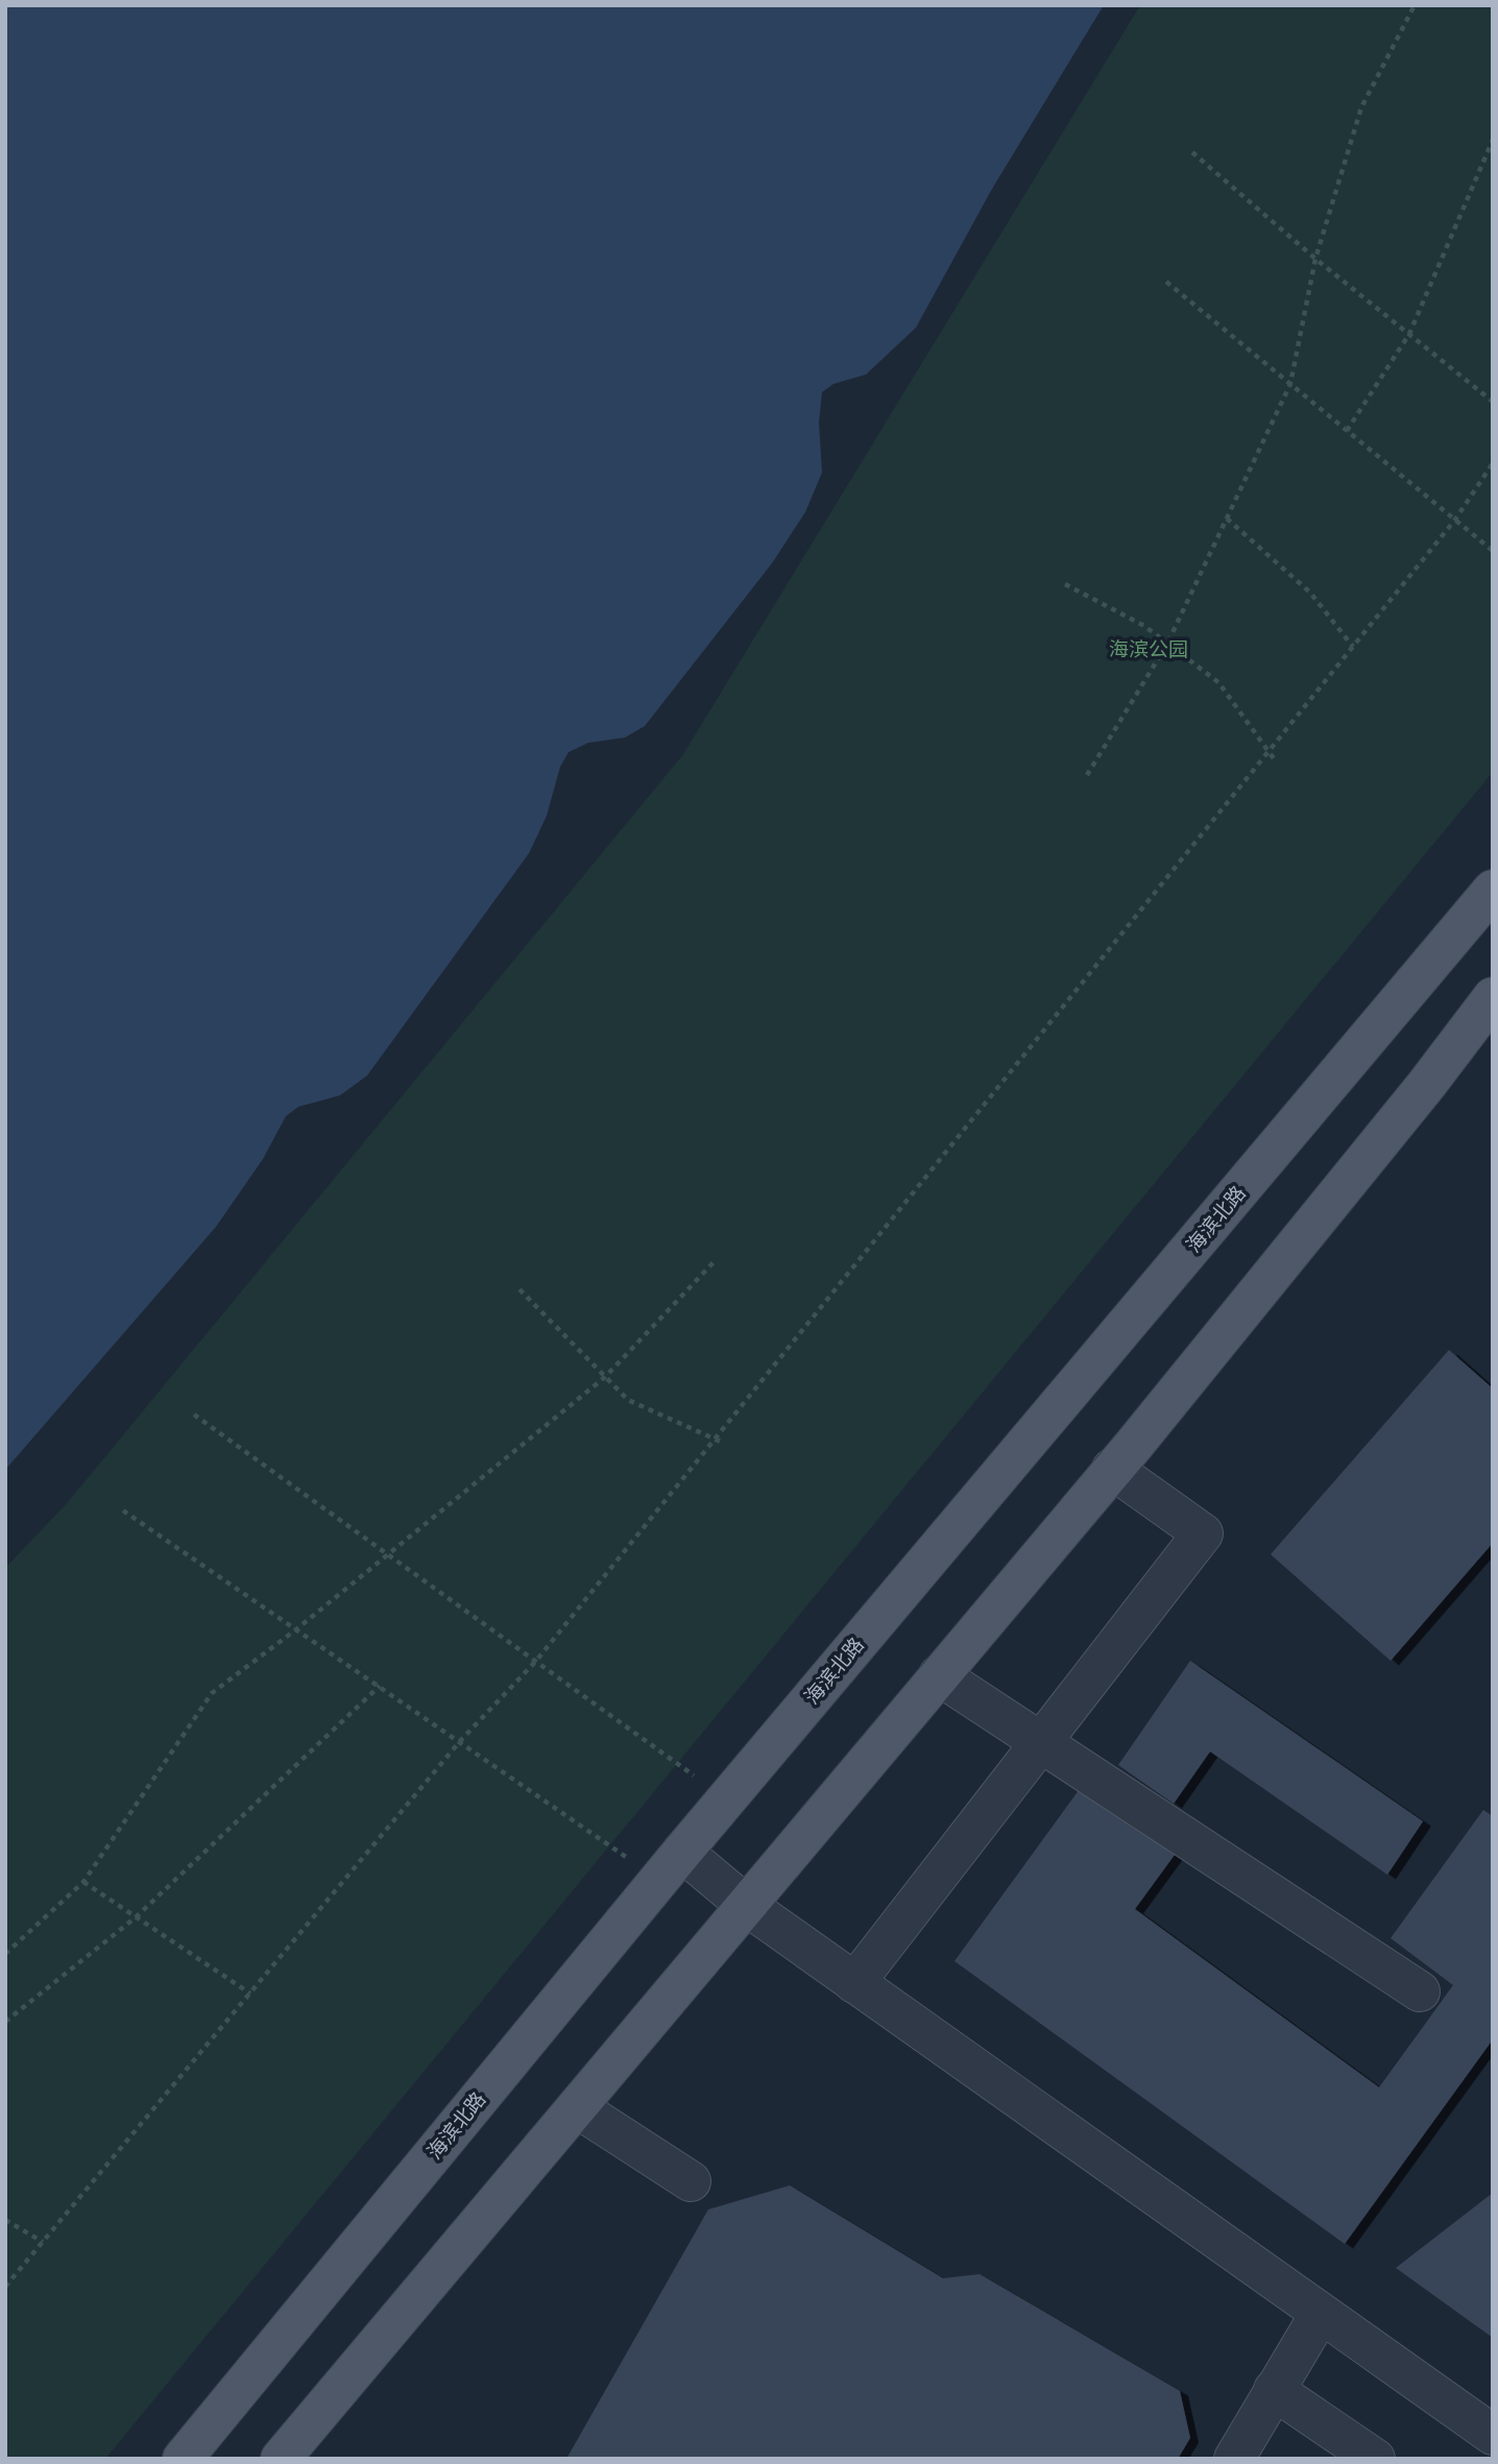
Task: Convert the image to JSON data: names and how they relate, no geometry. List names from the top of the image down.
{
  "streets": {
    "main road": ["海滨北路"]
  },
  "parks": ["海滨公园"]
}
